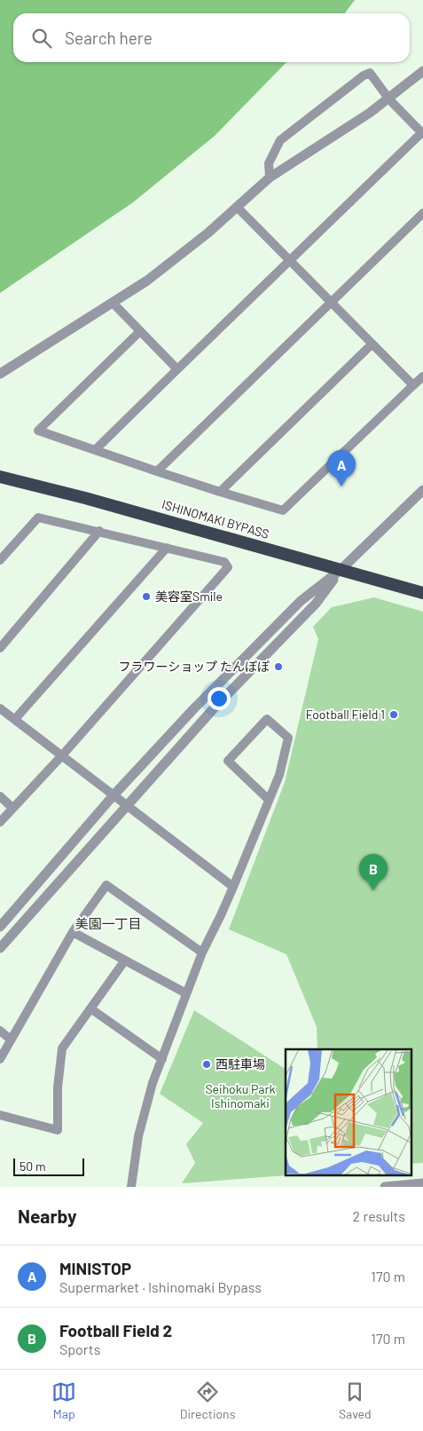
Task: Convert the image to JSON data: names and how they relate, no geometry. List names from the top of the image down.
{
  "streets": {
    "highway": ["ISHINOMAKI BYPASS"]
  },
  "districts": ["美園一丁目"],
  "parks": ["Seihoku Park Ishinomaki"],
  "places": [
    "美容室Smile",
    "フラワーショップ たんぽぽ",
    "Football Field 1",
    "西駐車場"
  ],
  "scale_bar": "50 m",
  "page": {
    "search": "Search here",
    "pins": ["A", "B"],
    "scale": "50 m",
    "heading": ["Nearby", "2 results"],
    "list": [
      {
        "mark": "A",
        "name": "MINISTOP",
        "note": "Supermarket · Ishinomaki Bypass",
        "value": "170 m"
      },
      {
        "mark": "B",
        "name": "Football Field 2",
        "note": "Sports",
        "value": "170 m"
      }
    ],
    "nav": ["Map", "Directions", "Saved"]
  }
}
